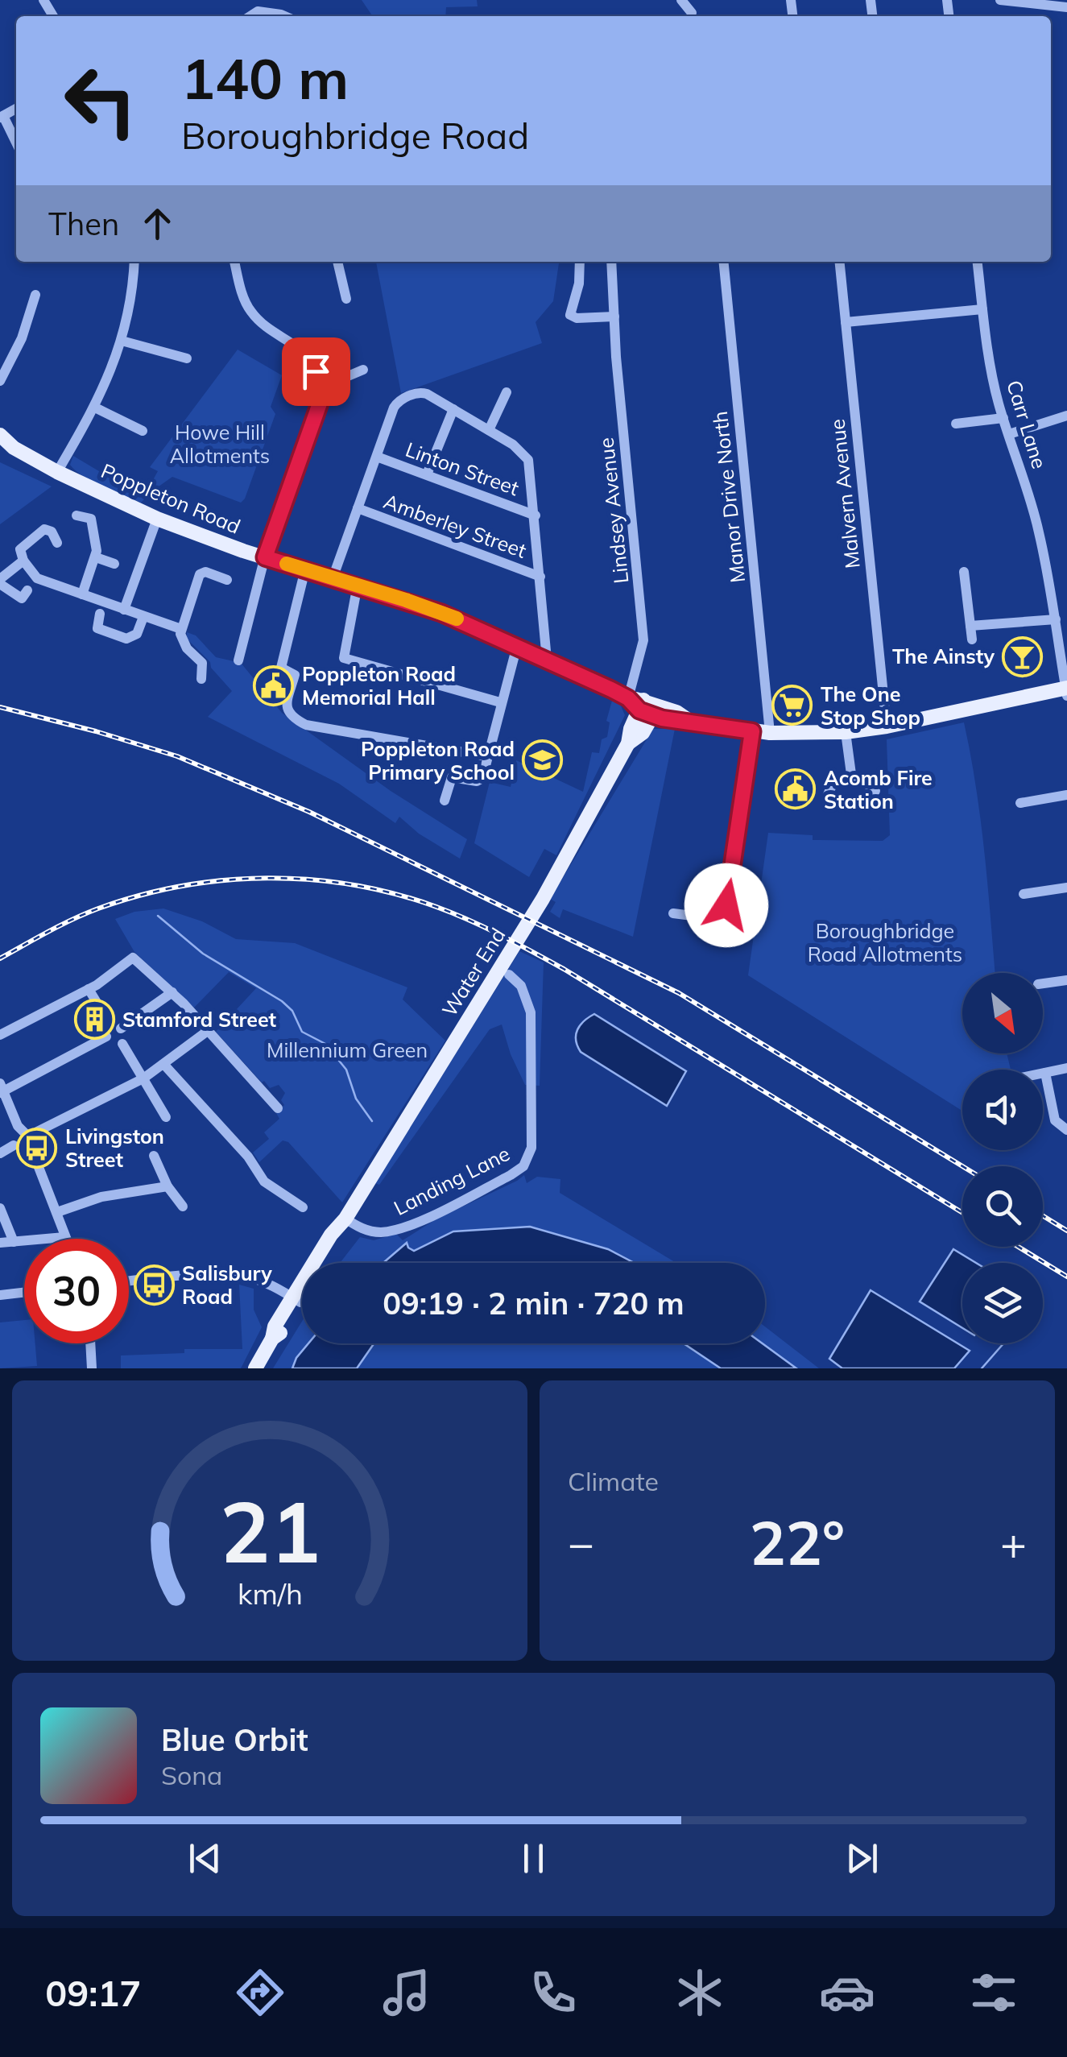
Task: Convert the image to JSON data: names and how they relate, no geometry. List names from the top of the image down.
{
  "streets": {
    "main road": ["Poppleton Road", "Water End"],
    "street": [
      "Carr Lane",
      "Linton Street",
      "Malvern Avenue",
      "Manor Drive North",
      "Lindsey Avenue",
      "Amberley Street",
      "Landing Lane"
    ]
  },
  "crossings": [
    ["Carr Lane", "Poppleton Road"],
    ["Malvern Avenue", "Poppleton Road"],
    ["Manor Drive North", "Poppleton Road"],
    ["Poppleton Road", "Lindsey Avenue"],
    ["Poppleton Road", "Water End"],
    ["Lindsey Avenue", "Water End"],
    ["Water End", "Landing Lane"]
  ],
  "parks": ["Howe Hill Allotments", "Boroughbridge Road Allotments", "Millennium Green"],
  "places": {
    "bar": ["The Ainsty"],
    "public building": ["Poppleton Road Memorial Hall", "Acomb Fire Station"],
    "supermarket": ["The One Stop Shop"],
    "school or university": ["Poppleton Road Primary School"],
    "building": ["Stamford Street"],
    "bus stop": ["Livingston Street", "Salisbury Road"]
  },
  "north": "bottom right",
  "page": {
    "turn": ["140 m", "Boroughbridge Road"],
    "then": "Then",
    "limit": "30",
    "trip": "09:19 · 2 min · 720 m",
    "tile": "Climate",
    "heat": ["−", "22°", "+"],
    "song": ["Blue Orbit", "Sona"],
    "tabs": "09:17",
    "gauge": ["21", "km/h"]
  }
}
